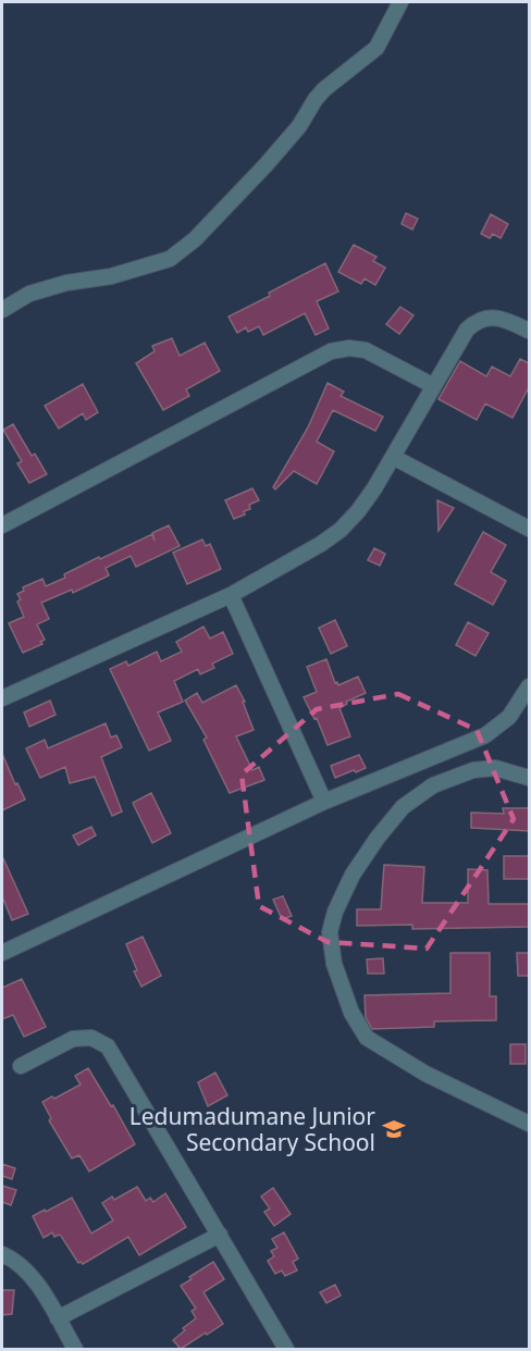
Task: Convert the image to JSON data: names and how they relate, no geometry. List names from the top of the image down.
{
  "places": {
    "school or university": ["Ledumadumane Junior Secondary School"]
  }
}
